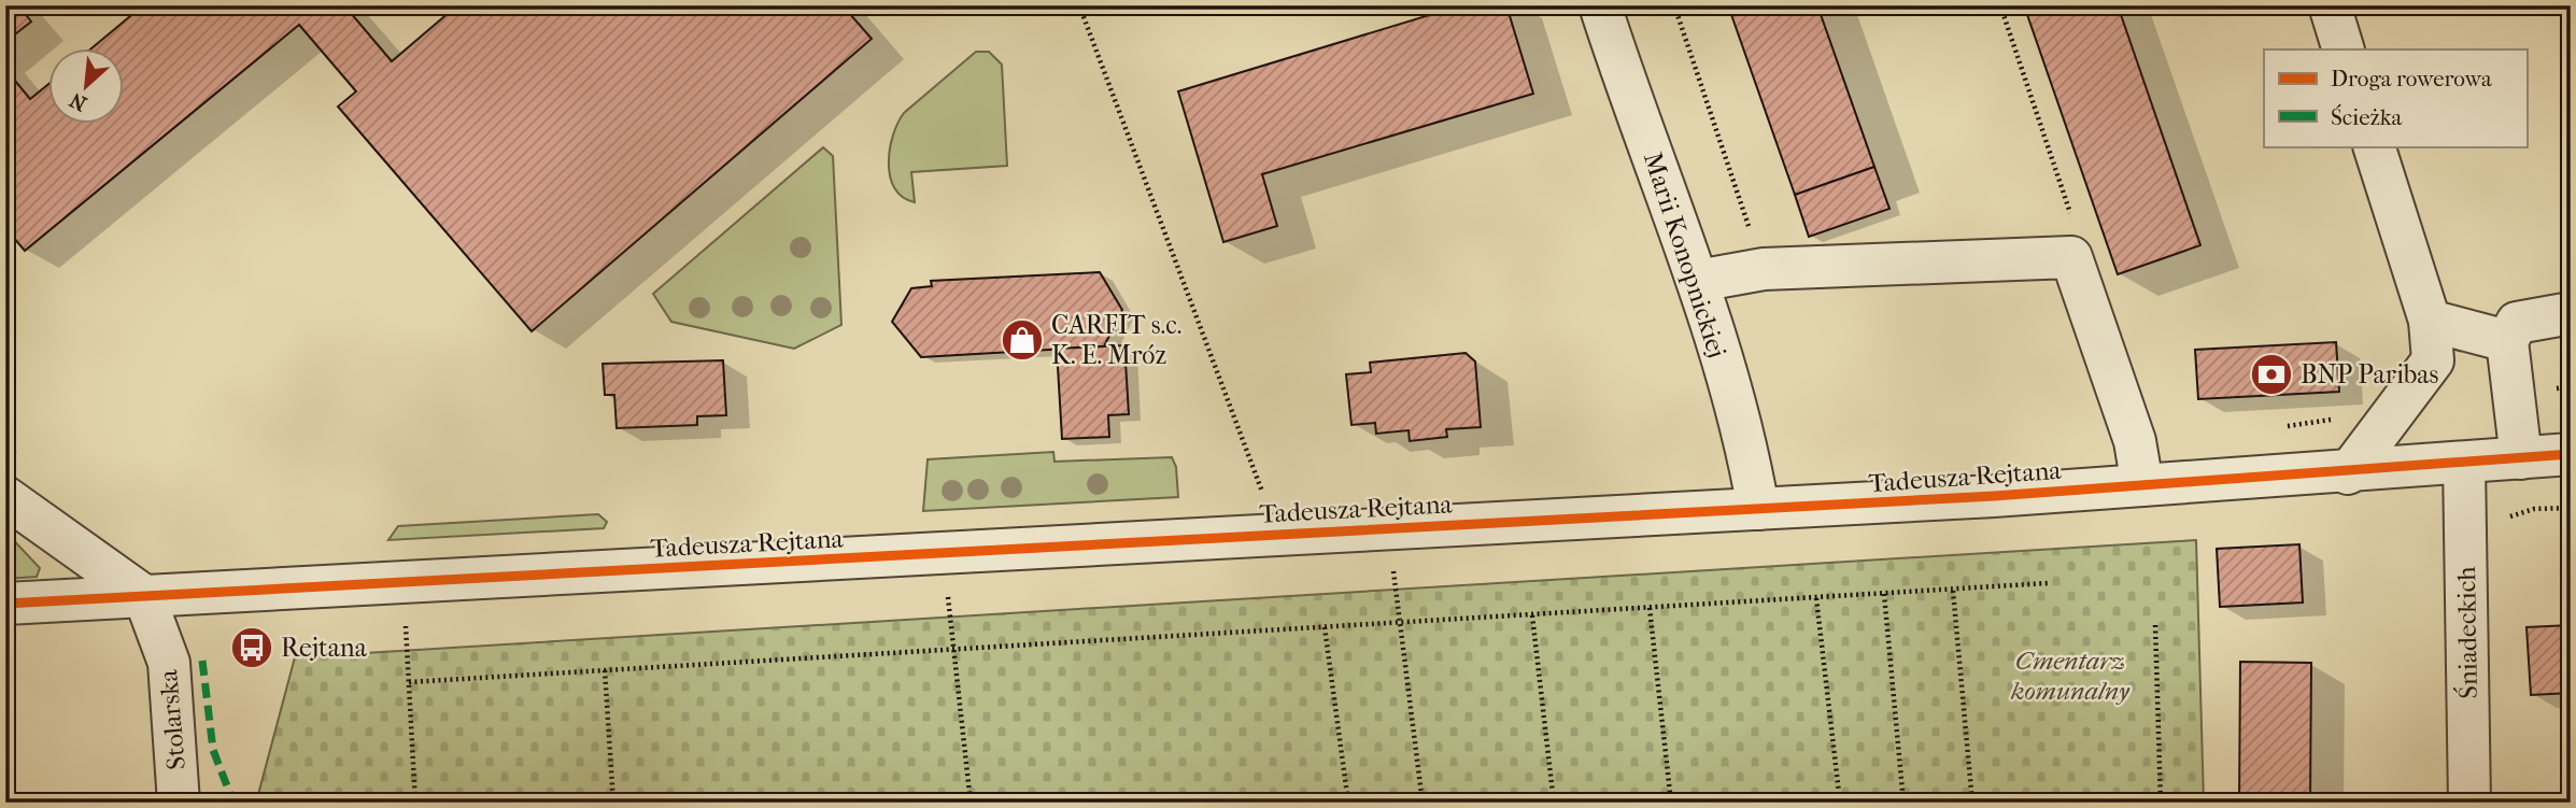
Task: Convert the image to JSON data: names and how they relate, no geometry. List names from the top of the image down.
{
  "streets": {
    "street": [
      "Marii Konopnickiej",
      "Tadeusza Rejtana",
      "Śniadeckich",
      "Stolarska"
    ]
  },
  "crossings": [
    ["Marii Konopnickiej", "Tadeusza Rejtana"],
    ["Tadeusza Rejtana", "Śniadeckich"],
    ["Tadeusza Rejtana", "Stolarska"]
  ],
  "parks": ["Cmentarz komunalny"],
  "places": {
    "shop": ["CARFIT s.c. K. E. Mróz"],
    "bank": ["BNP Paribas"],
    "bus stop": ["Rejtana"]
  },
  "legend": ["Droga rowerowa", "Ścieżka"],
  "north": "bottom left"
}
